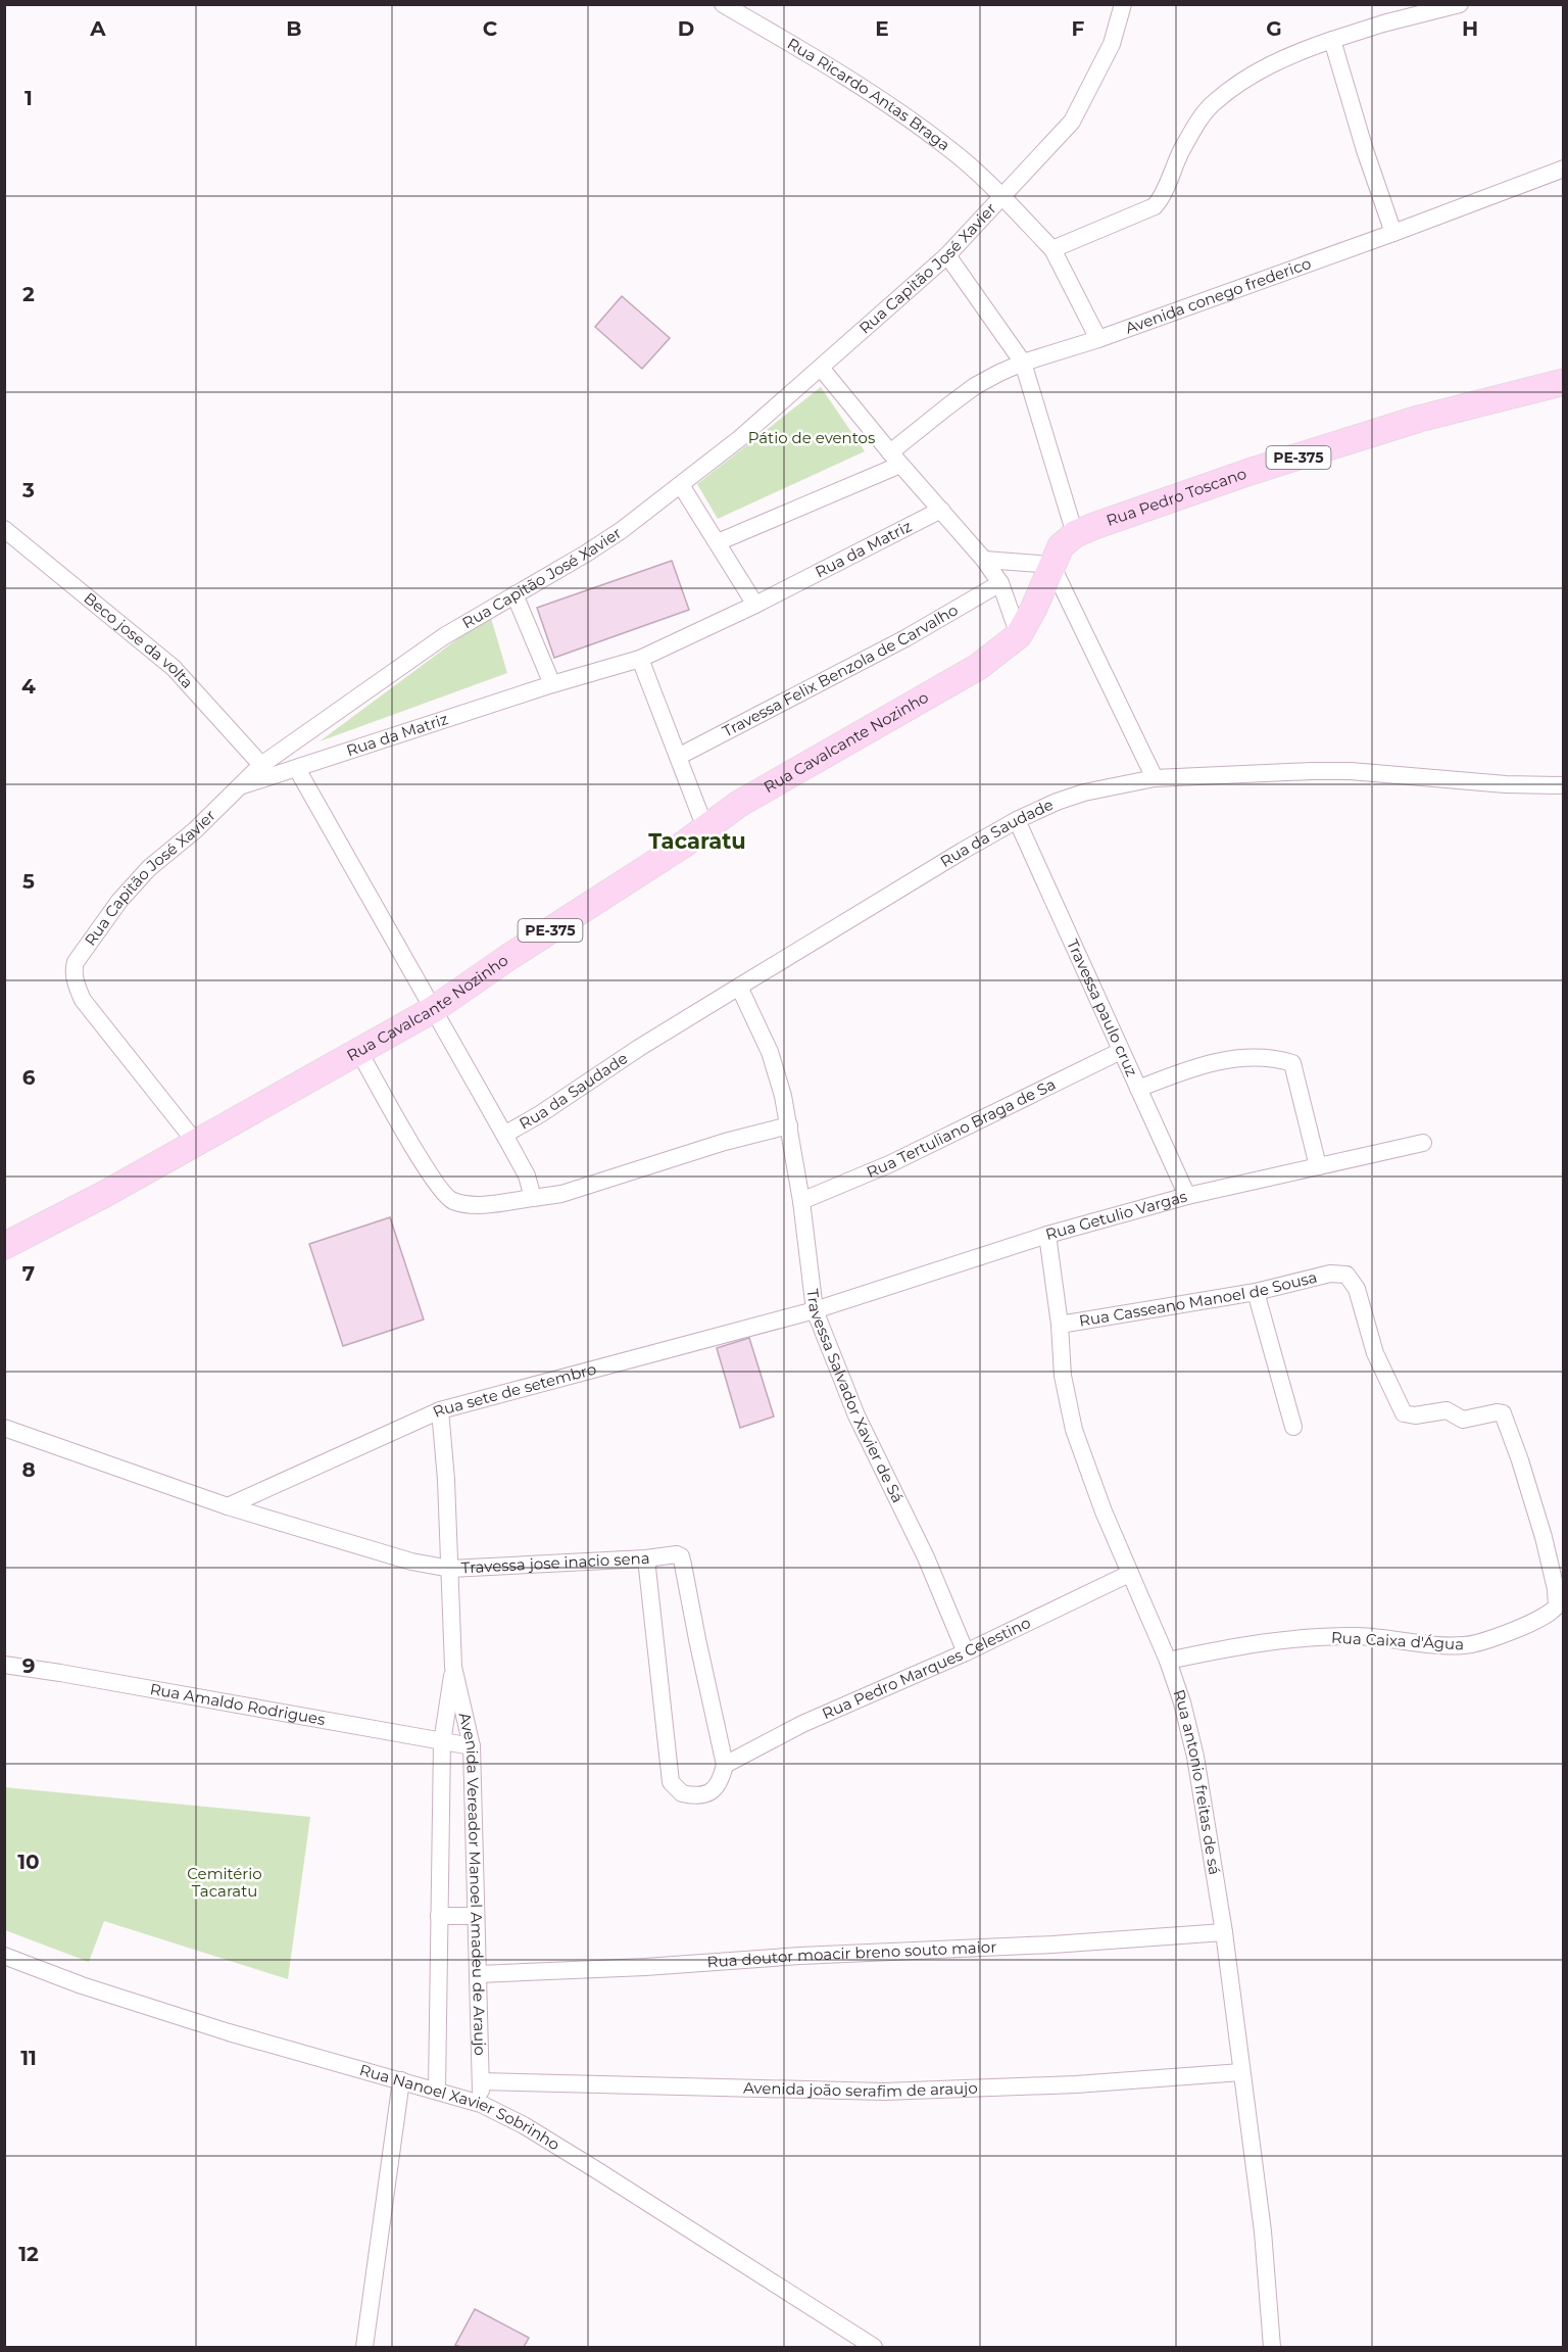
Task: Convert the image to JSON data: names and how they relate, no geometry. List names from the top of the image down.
{
  "streets": {
    "main road": ["PE-375", "Rua Pedro Toscano", "Rua Cavalcante Nozinho"],
    "street": [
      "Rua Ricardo Antas Braga",
      "Rua Capitão José Xavier",
      "Avenida conego frederico",
      "Rua da Matriz",
      "Beco jose da volta",
      "Travessa Felix Benzola de Carvalho",
      "Rua da Saudade",
      "Travessa paulo cruz",
      "Rua Tertuliano Braga de Sa",
      "Rua Getulio Vargas",
      "Rua Casseano Manoel de Sousa",
      "Rua sete de setembro",
      "Travessa Salvador Xavier de Sá",
      "Travessa jose inacio sena",
      "Rua Caixa d'Água",
      "Rua Pedro Marques Celestino",
      "Rua Amaldo Rodrigues",
      "Rua antonio freitas de sá",
      "Avenida Vereador Manoel Amadeu de Araujo",
      "Rua doutor moacir breno souto maior",
      "Avenida joão serafim de araujo",
      "Rua Nanoel Xavier Sobrinho"
    ]
  },
  "crossings": [
    ["Rua Ricardo Antas Braga", "Rua Capitão José Xavier"],
    ["Rua Ricardo Antas Braga", "Avenida conego frederico"],
    ["Rua Capitão José Xavier", "Rua da Matriz"],
    ["Rua Capitão José Xavier", "Beco jose da volta"],
    ["Rua Capitão José Xavier", "Rua Cavalcante Nozinho"],
    ["Rua Pedro Toscano", "Rua Cavalcante Nozinho"],
    ["Rua da Saudade", "Travessa paulo cruz"],
    ["Rua da Saudade", "Travessa Salvador Xavier de Sá"],
    ["Travessa paulo cruz", "Rua Tertuliano Braga de Sa"],
    ["Travessa paulo cruz", "Rua Getulio Vargas"],
    ["Rua Tertuliano Braga de Sa", "Travessa Salvador Xavier de Sá"],
    ["Rua Getulio Vargas", "Rua sete de setembro"],
    ["Rua Getulio Vargas", "Travessa Salvador Xavier de Sá"],
    ["Rua Getulio Vargas", "Rua antonio freitas de sá"],
    ["Rua Casseano Manoel de Sousa", "Rua Caixa d'Água"],
    ["Rua Casseano Manoel de Sousa", "Rua antonio freitas de sá"],
    ["Rua sete de setembro", "Travessa Salvador Xavier de Sá"],
    ["Rua sete de setembro", "Avenida Vereador Manoel Amadeu de Araujo"],
    ["Travessa Salvador Xavier de Sá", "Rua Pedro Marques Celestino"],
    ["Travessa jose inacio sena", "Avenida Vereador Manoel Amadeu de Araujo"],
    ["Rua Caixa d'Água", "Rua antonio freitas de sá"],
    ["Rua Pedro Marques Celestino", "Rua antonio freitas de sá"],
    ["Rua Amaldo Rodrigues", "Avenida Vereador Manoel Amadeu de Araujo"],
    ["Rua antonio freitas de sá", "Rua doutor moacir breno souto maior"],
    ["Rua antonio freitas de sá", "Avenida joão serafim de araujo"],
    ["Avenida Vereador Manoel Amadeu de Araujo", "Rua doutor moacir breno souto maior"],
    ["Avenida Vereador Manoel Amadeu de Araujo", "Avenida joão serafim de araujo"],
    ["Avenida Vereador Manoel Amadeu de Araujo", "Rua Nanoel Xavier Sobrinho"]
  ],
  "districts": ["Tacaratu"],
  "parks": ["Pátio de eventos", "Cemitério Tacaratu"],
  "grid": {
    "columns": [
      "A",
      "B",
      "C",
      "D",
      "E",
      "F",
      "G",
      "H"
    ],
    "rows": [
      "1",
      "2",
      "3",
      "4",
      "5",
      "6",
      "7",
      "8",
      "9",
      "10",
      "11",
      "12"
    ]
  }
}
